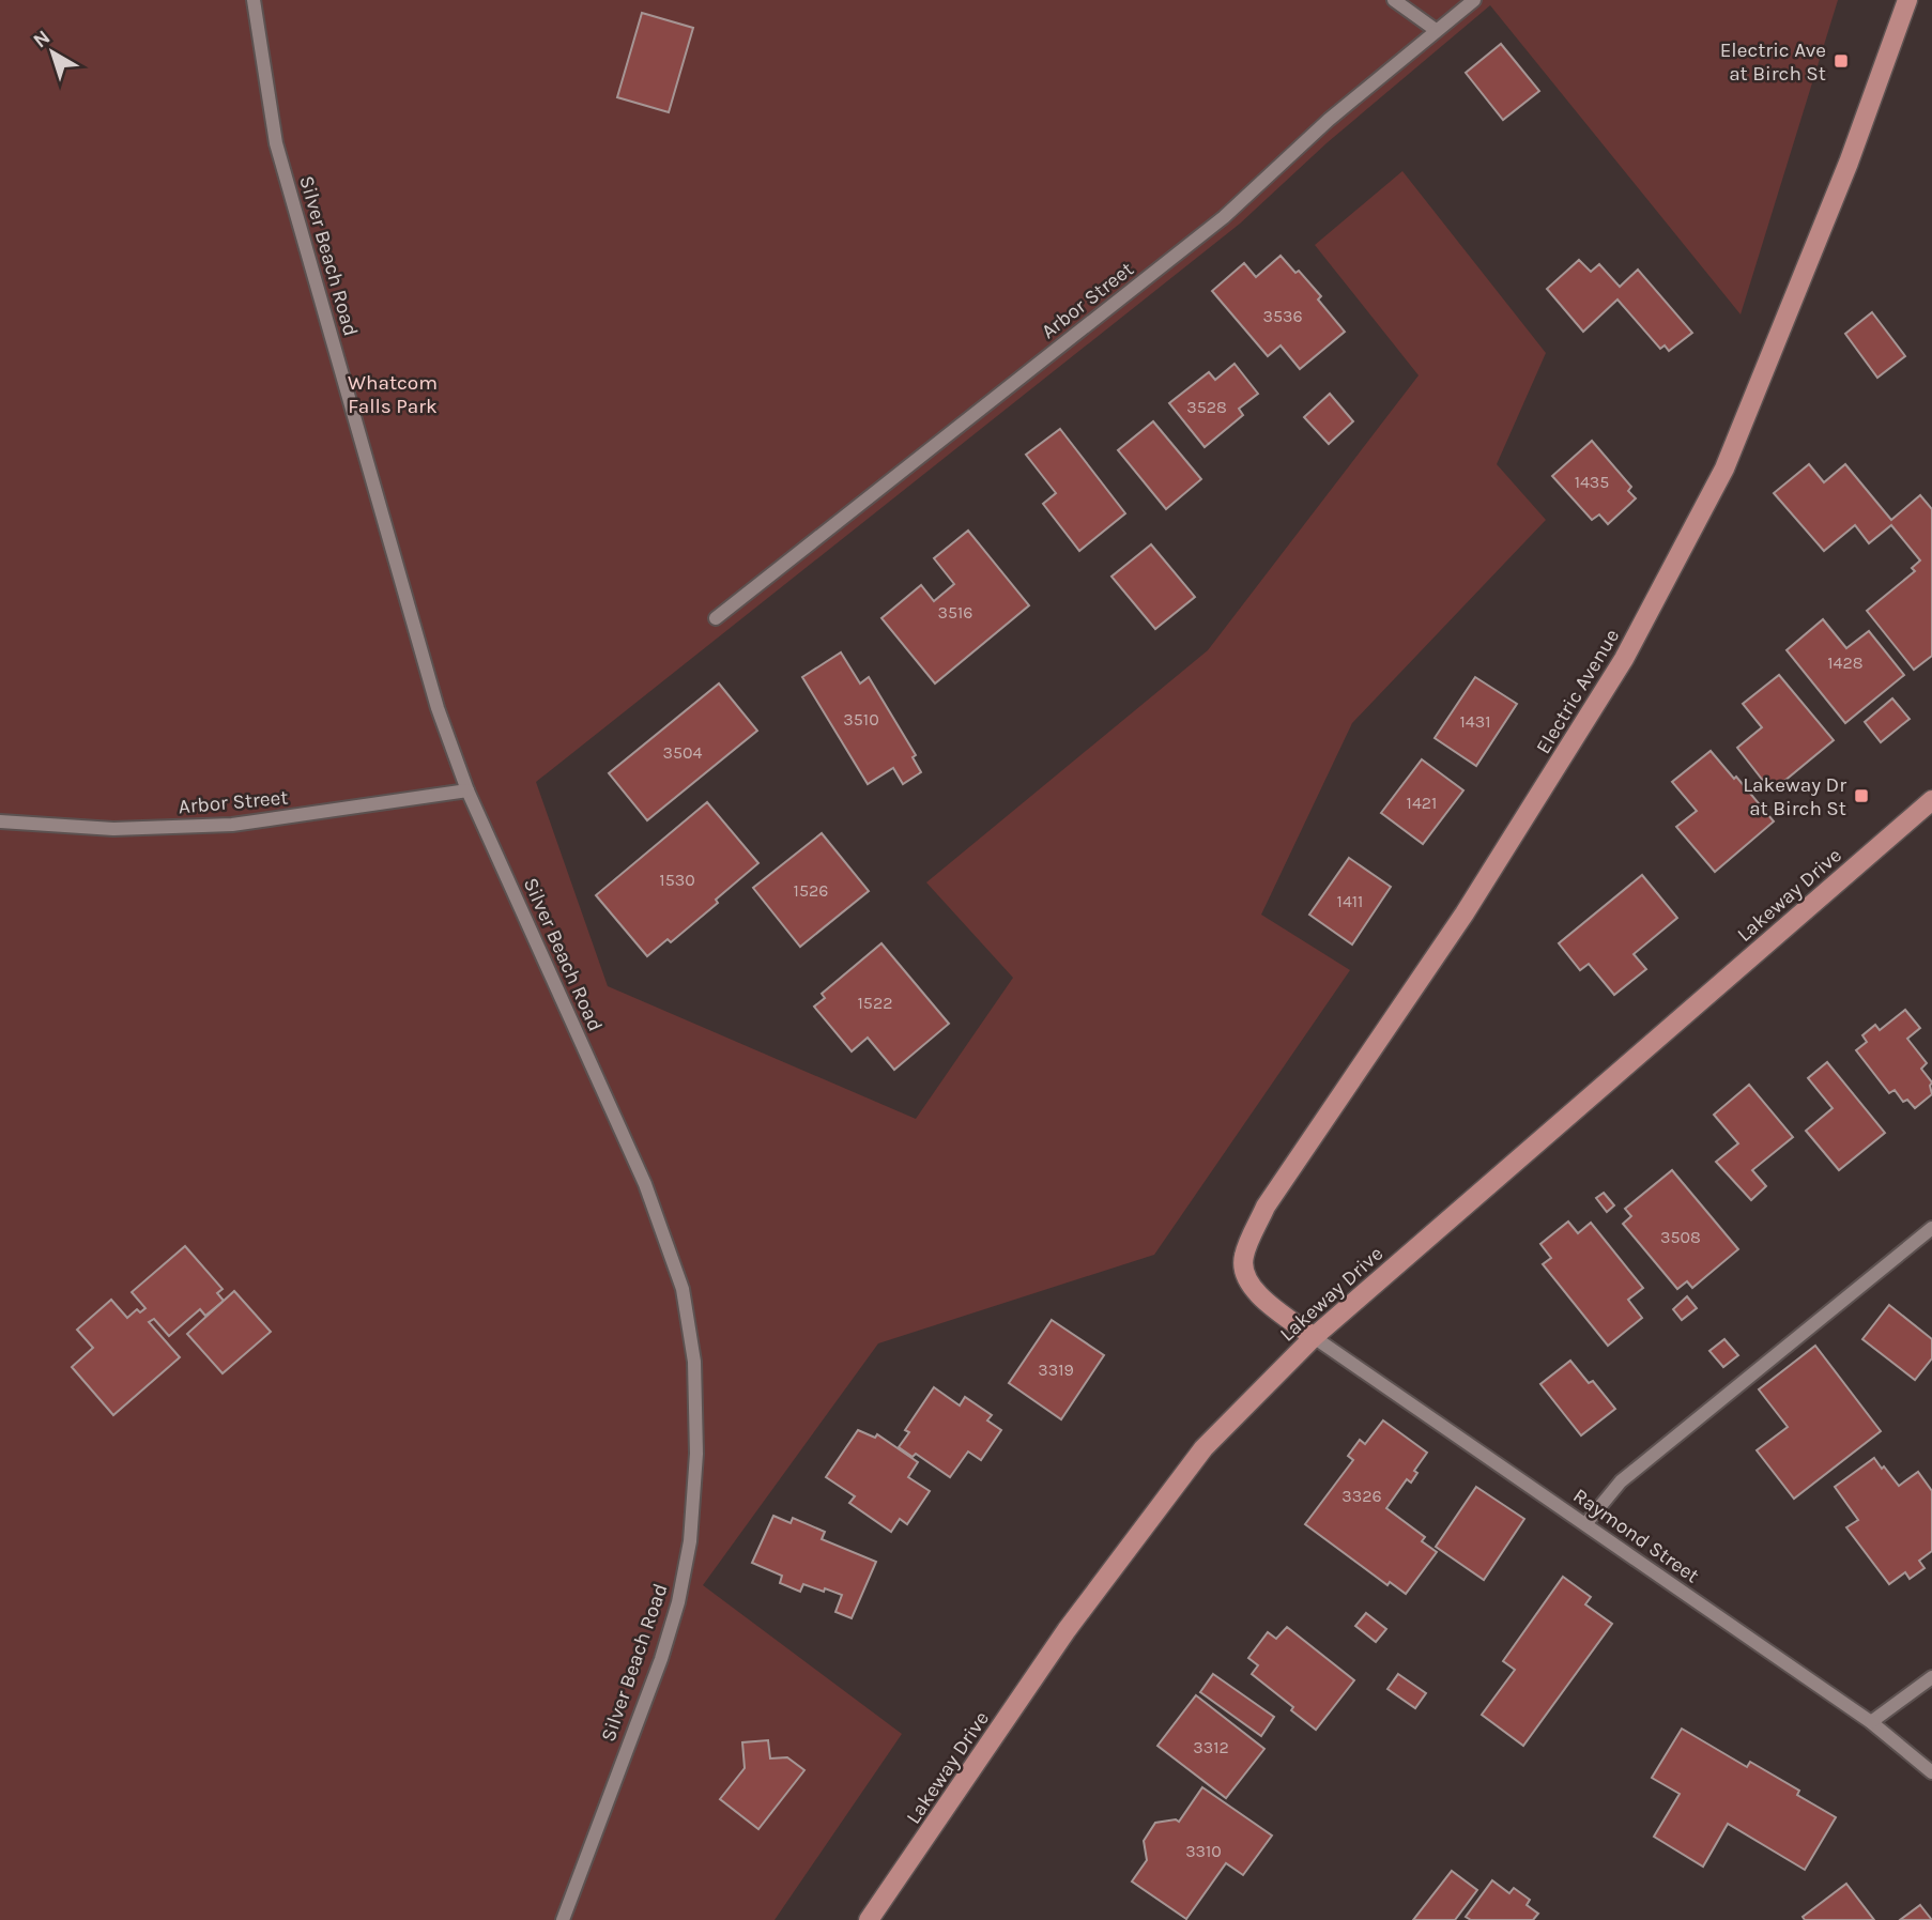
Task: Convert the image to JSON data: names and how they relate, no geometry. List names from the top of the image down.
{
  "streets": {
    "main road": ["Electric Avenue", "Lakeway Drive"],
    "street": ["Silver Beach Road", "Arbor Street", "Raymond Street"]
  },
  "crossings": [
    ["Silver Beach Road", "Arbor Street"],
    ["Electric Avenue", "Lakeway Drive"],
    ["Electric Avenue", "Raymond Street"],
    ["Lakeway Drive", "Raymond Street"]
  ],
  "parks": ["Whatcom Falls Park"],
  "places": {
    "transit": ["Electric Ave at Birch St", "Lakeway Dr at Birch St"]
  },
  "house_numbers": [
    "3536",
    "3528",
    "1435",
    "3516",
    "1428",
    "3510",
    "1431",
    "3504",
    "1421",
    "1530",
    "1526",
    "1411",
    "1522",
    "3508",
    "3319",
    "3326",
    "3312",
    "3310"
  ],
  "north": "top left"
}
